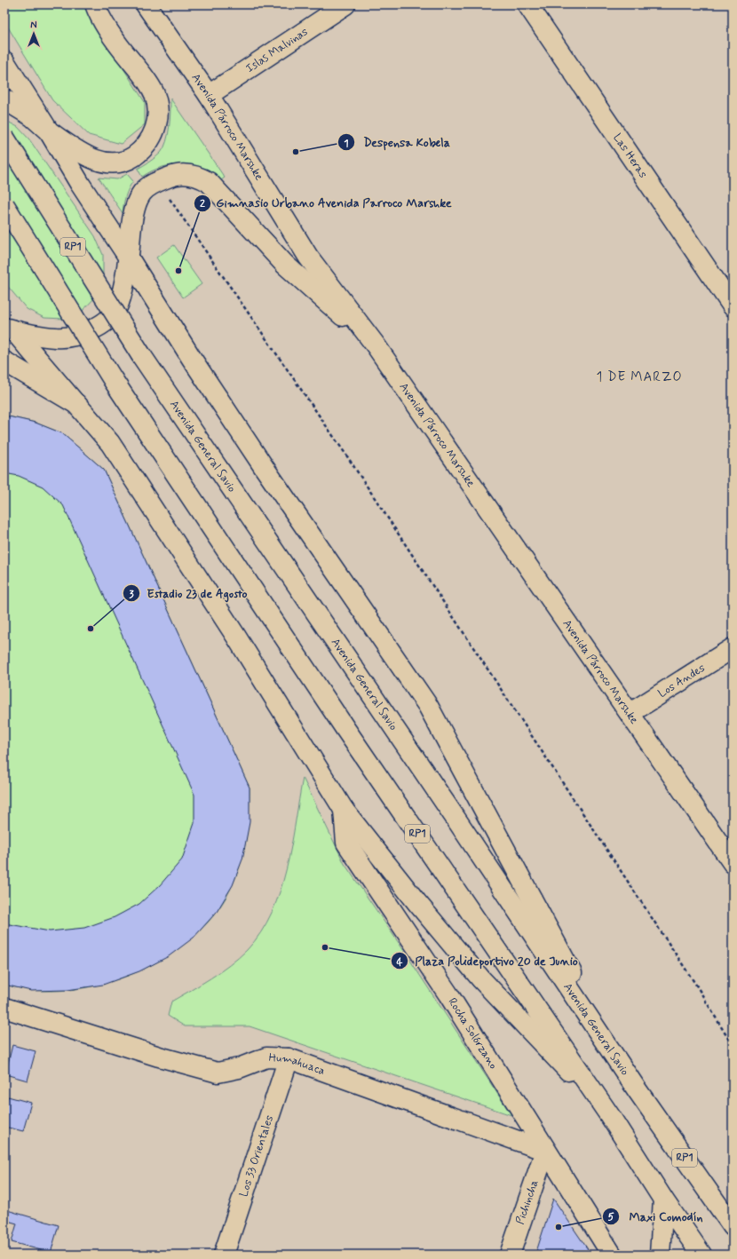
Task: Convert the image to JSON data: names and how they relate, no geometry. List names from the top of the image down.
{
  "streets": {
    "main road": [
      "Islas Malvinas",
      "Avenida Párroco Marshke",
      "Las Heras",
      "RP1",
      "Avenida General Savio",
      "Los Andes",
      "Rocha Solórzano",
      "Humahuaca",
      "Los 33 Orientales",
      "Pichincha"
    ]
  },
  "crossings": [
    ["Islas Malvinas", "Avenida Párroco Marshke"],
    ["Avenida Párroco Marshke", "Los Andes"],
    ["Rocha Solórzano", "Humahuaca"],
    ["Rocha Solórzano", "Pichincha"],
    ["Humahuaca", "Los 33 Orientales"],
    ["Humahuaca", "Pichincha"]
  ],
  "districts": ["1 DE MARZO"],
  "places": [
    "Despensa Kobela",
    "Gimnasio Urbano Avenida Parroco Marshke",
    "Estadio 23 de Agosto",
    "Plaza Polideportivo 20 de Junio",
    "Maxi Comodín"
  ],
  "north": "top"
}
